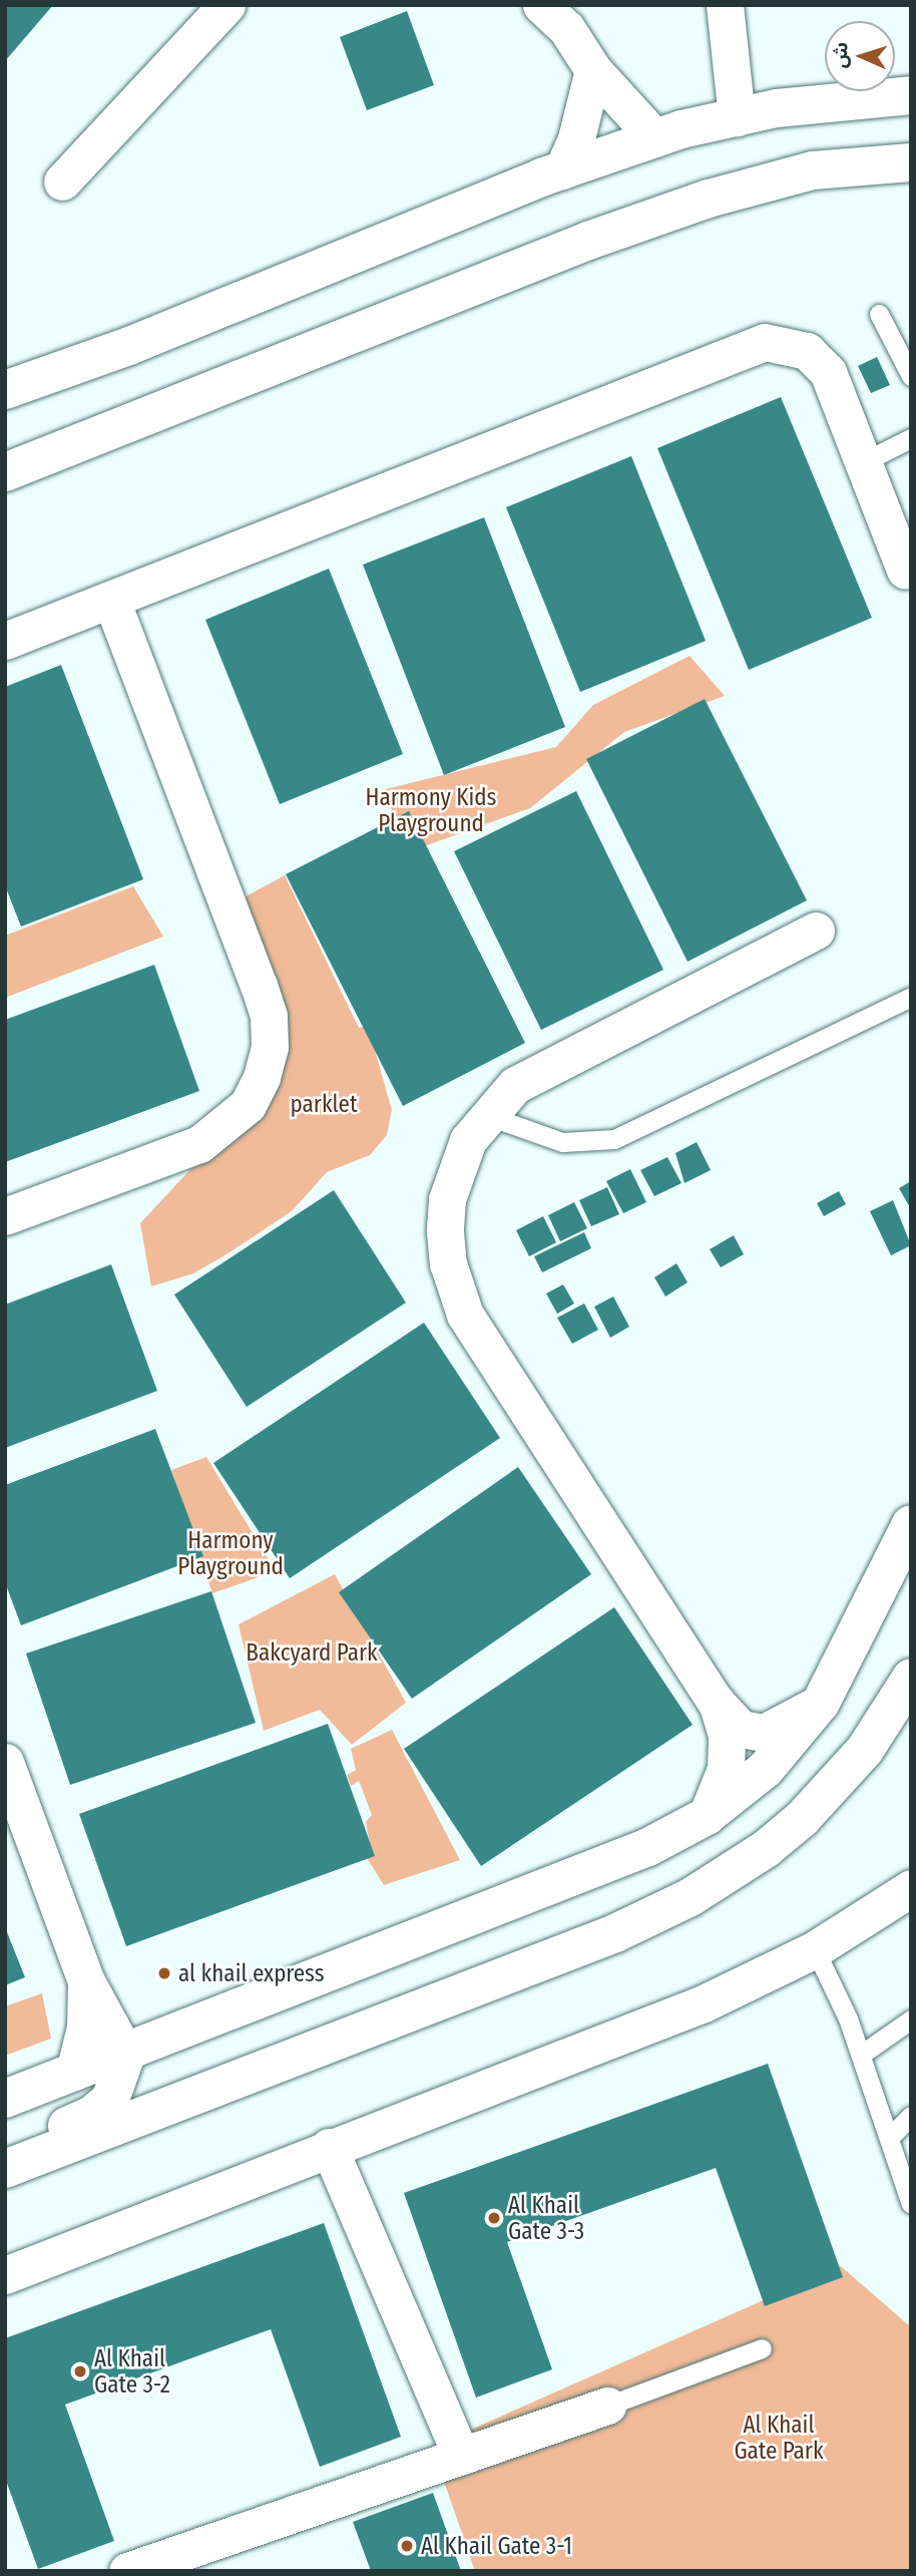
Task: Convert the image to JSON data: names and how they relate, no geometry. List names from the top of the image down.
{
  "parks": [
    "Harmony Kids Playground",
    "parklet",
    "Harmony Playground",
    "Bakcyard Park",
    "Al Khail Gate Park"
  ],
  "places": [
    "al khail express",
    "Al Khail Gate 3-3",
    "Al Khail Gate 3-2",
    "Al Khail Gate 3-1"
  ],
  "north": "left"
}
